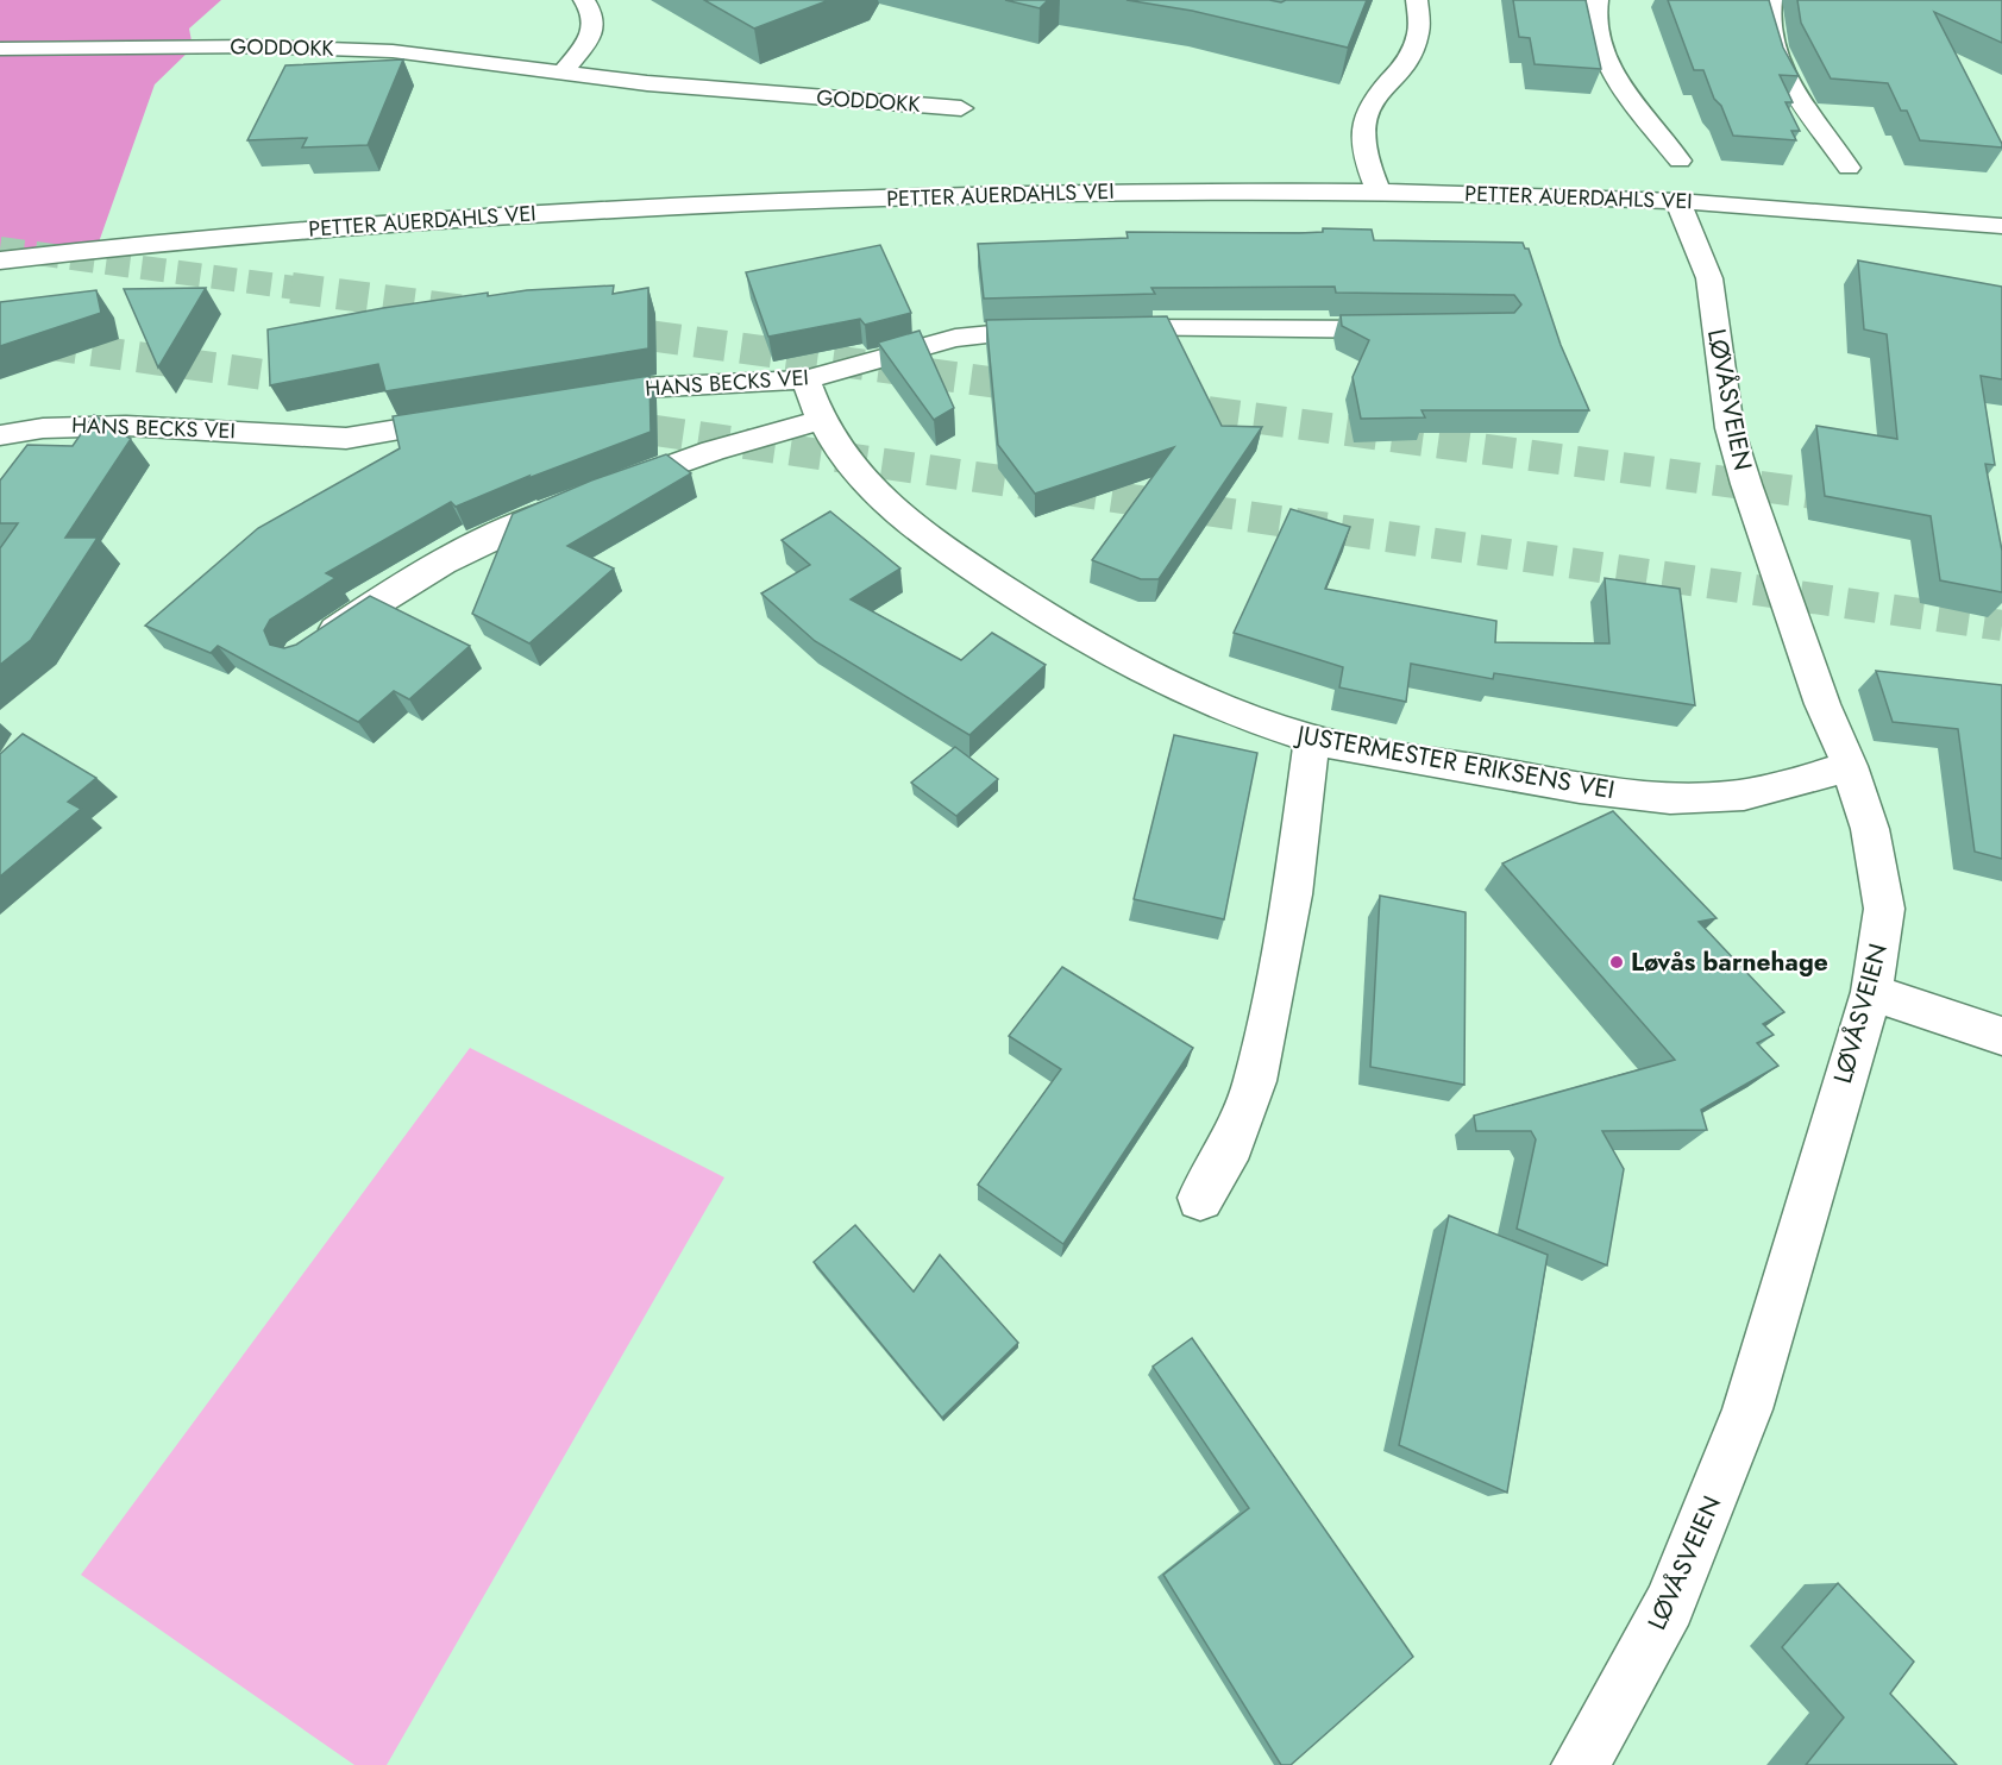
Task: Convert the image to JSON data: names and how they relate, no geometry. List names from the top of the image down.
{
  "streets": {
    "street": [
      "GODDOKK",
      "PETTER AUERDAHLS VEI",
      "HANS BECKS VEI",
      "LØVÅSVEIEN",
      "JUSTERMESTER ERIKSENS VEI"
    ]
  },
  "crossings": [
    ["PETTER AUERDAHLS VEI", "LØVÅSVEIEN"],
    ["HANS BECKS VEI", "JUSTERMESTER ERIKSENS VEI"],
    ["LØVÅSVEIEN", "JUSTERMESTER ERIKSENS VEI"]
  ],
  "places": ["Løvås barnehage"]
}
